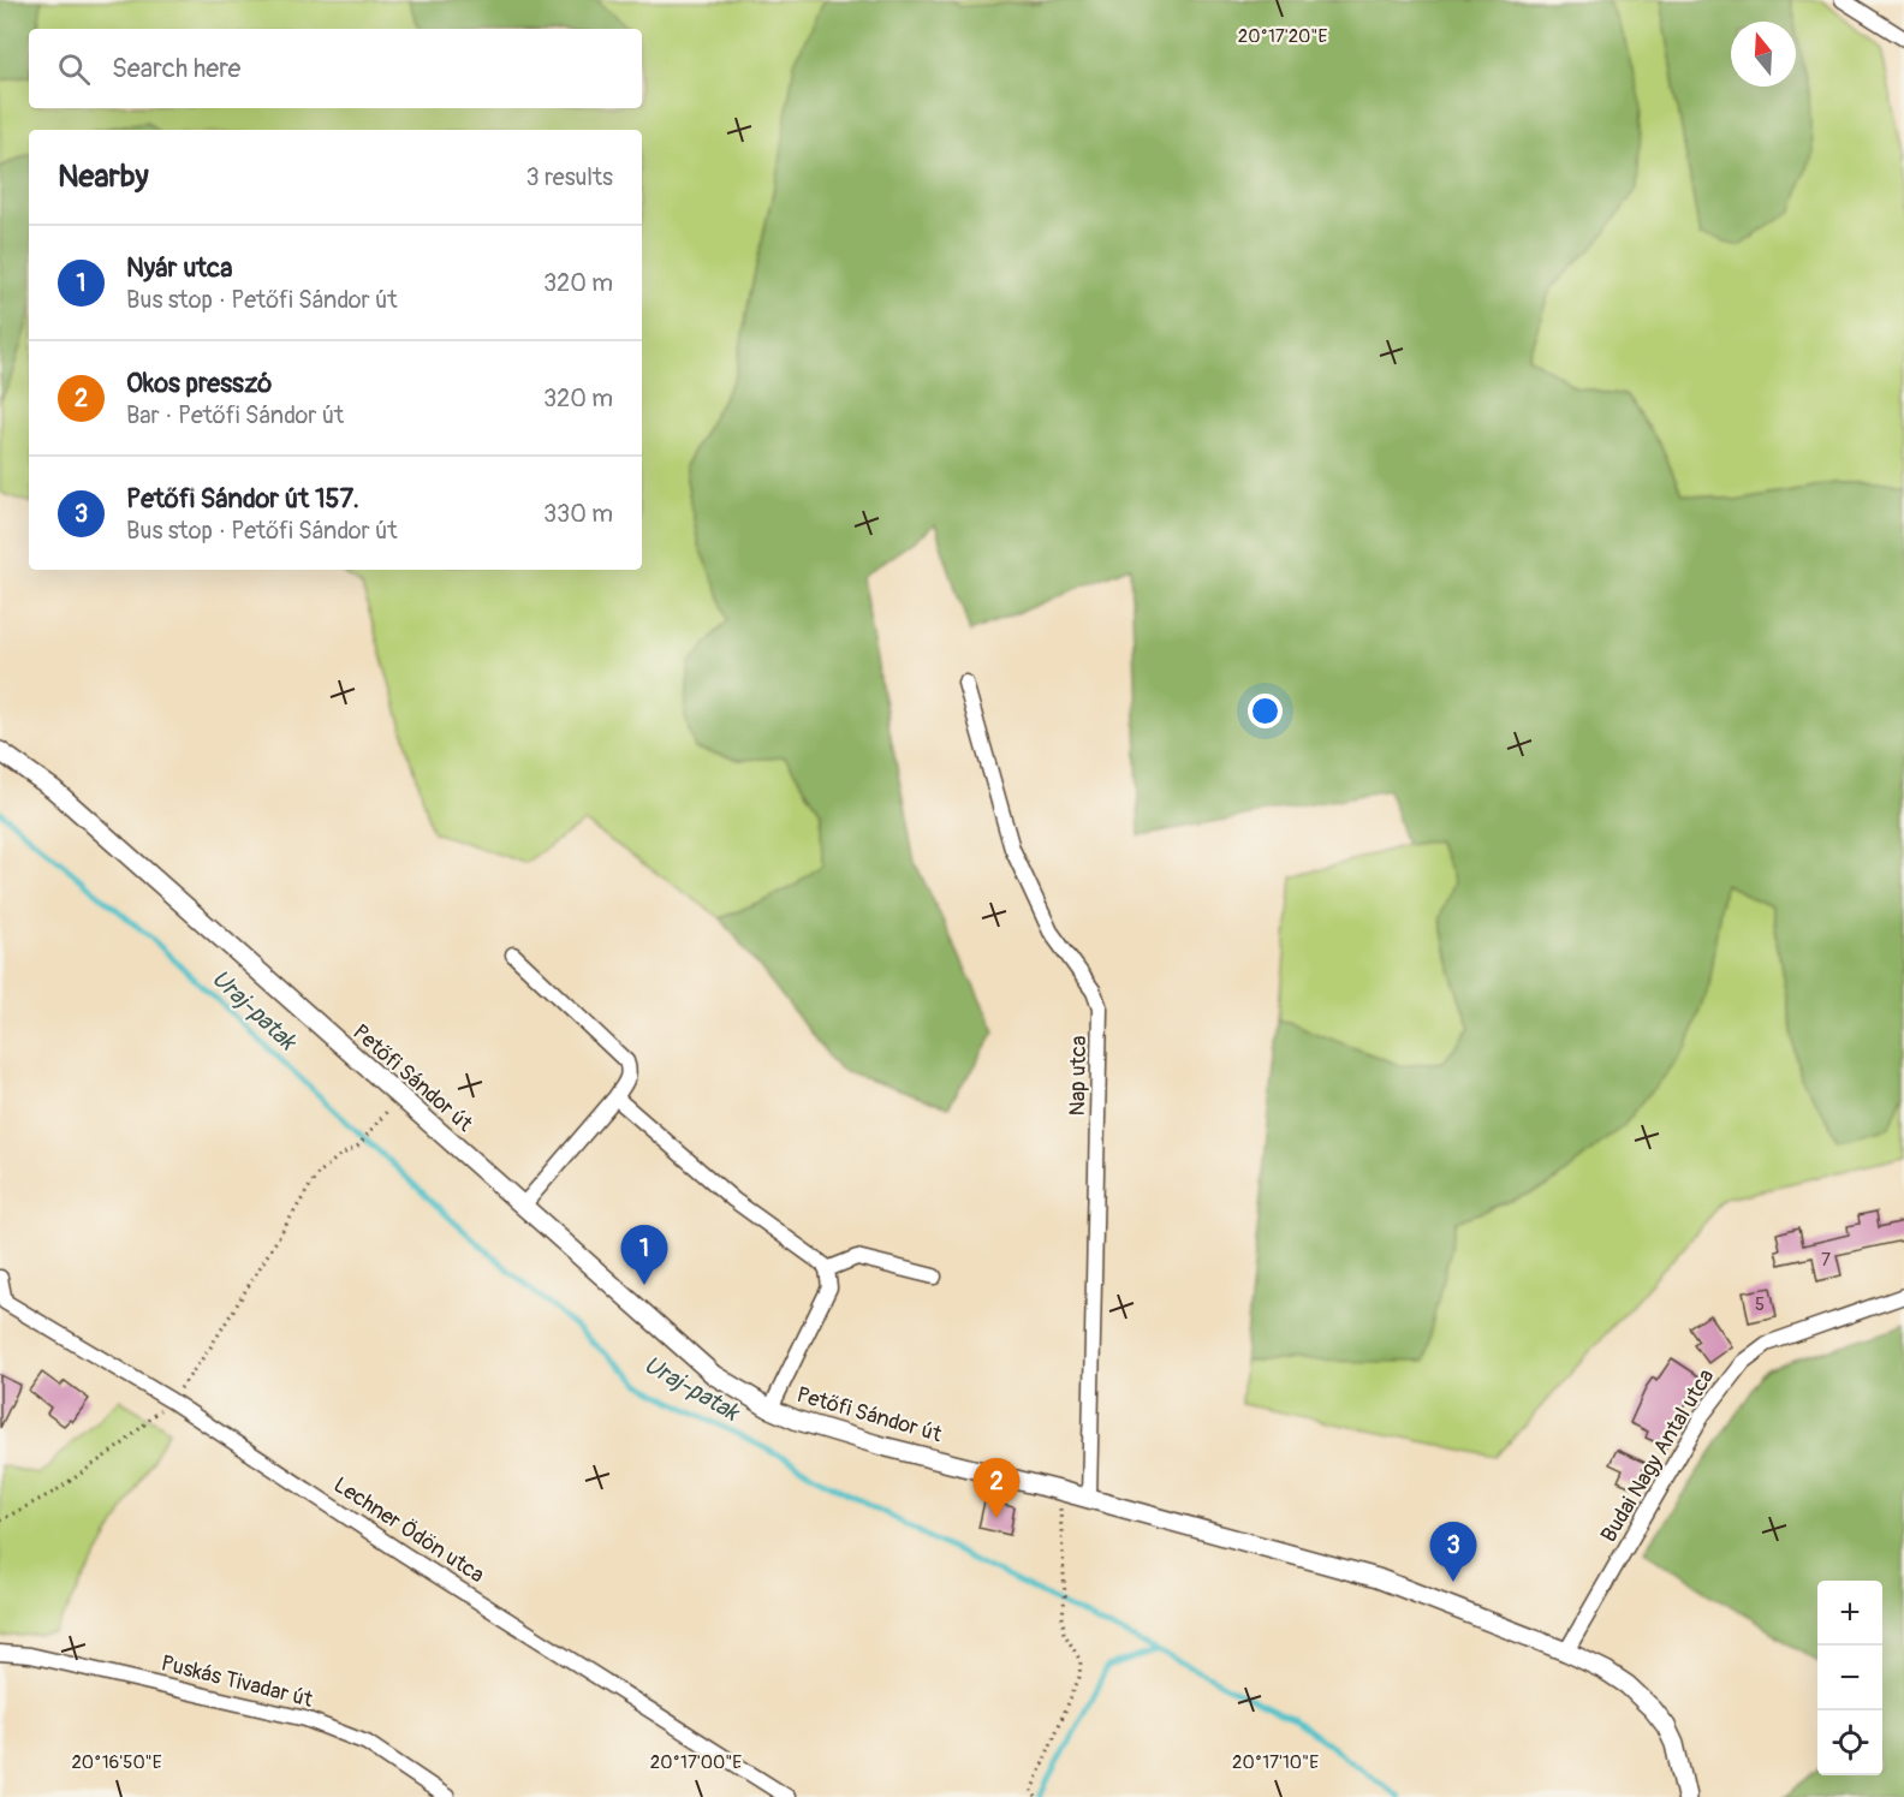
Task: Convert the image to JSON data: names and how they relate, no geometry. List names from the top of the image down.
{
  "streets": {
    "street": [
      "Nap utca",
      "Petőfi Sándor út",
      "Budai Nagy Antal utca",
      "Lechner Ödön utca",
      "Puskás Tivadar út"
    ]
  },
  "crossings": [
    ["Nap utca", "Petőfi Sándor út"],
    ["Petőfi Sándor út", "Budai Nagy Antal utca"]
  ],
  "water": ["Uraj-patak"],
  "house_numbers": ["7", "5"],
  "north": "top",
  "page": {
    "search": "Search here",
    "heading": ["Nearby", "3 results"],
    "list": [
      {
        "mark": "1",
        "name": "Nyár utca",
        "note": "Bus stop · Petőfi Sándor út",
        "value": "320 m"
      },
      {
        "mark": "2",
        "name": "Okos presszó",
        "note": "Bar · Petőfi Sándor út",
        "value": "320 m"
      },
      {
        "mark": "3",
        "name": "Petőfi Sándor út 157.",
        "note": "Bus stop · Petőfi Sándor út",
        "value": "330 m"
      }
    ],
    "pins": ["1", "2", "3"],
    "map_buttons": ["+", "−"]
  },
  "coordinates": [
    "20°17'20\"E",
    "20°16'50\"E",
    "20°17'00\"E",
    "20°17'10\"E"
  ]
}
